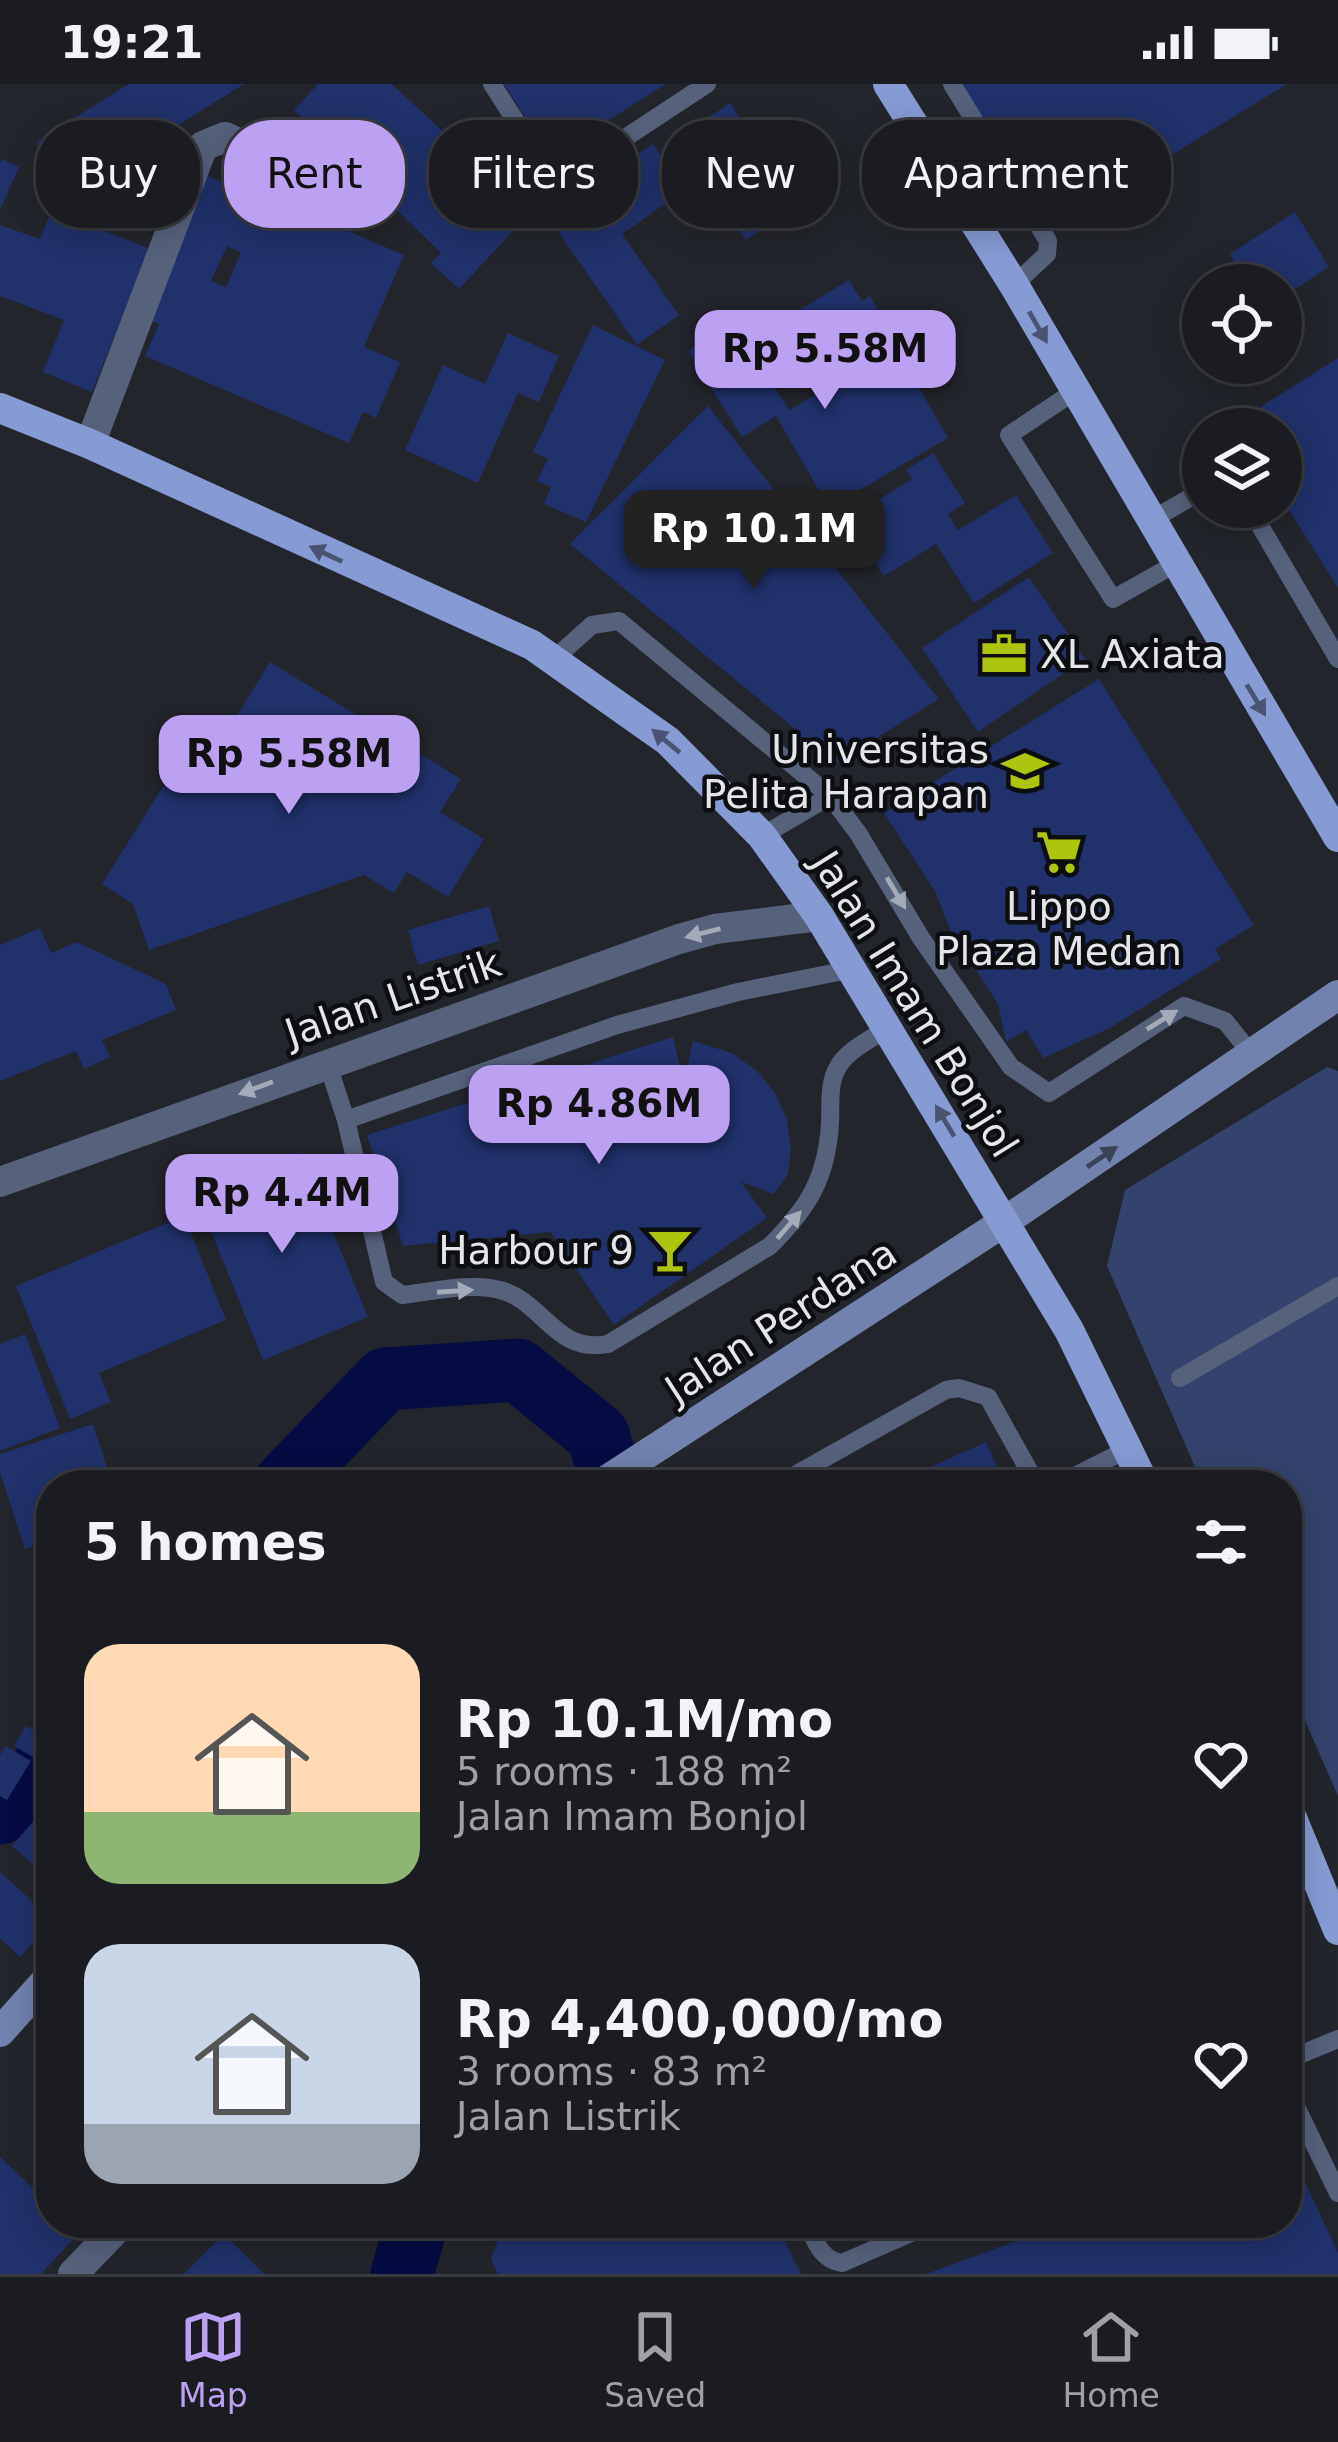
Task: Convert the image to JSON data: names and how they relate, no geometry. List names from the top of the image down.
{
  "streets": {
    "main road": ["Jalan Imam Bonjol", "Jalan Perdana"],
    "street": ["Jalan Listrik"]
  },
  "crossings": [
    ["Jalan Listrik", "Jalan Imam Bonjol"],
    ["Jalan Imam Bonjol", "Jalan Perdana"]
  ],
  "one_way": ["Jalan Listrik", "Jalan Imam Bonjol"],
  "places": {
    "office": ["XL Axiata"],
    "school or university": ["Universitas Pelita Harapan"],
    "supermarket": ["Lippo Plaza Medan"],
    "bar": ["Harbour 9"]
  },
  "page": {
    "status": "19:21",
    "chip": [
      "Buy",
      "Rent",
      "Filters",
      "New",
      "Apartment"
    ],
    "price": [
      "Rp 5.58M",
      "Rp 10.1M",
      "Rp 5.58M",
      "Rp 4.86M",
      "Rp 4.4M"
    ],
    "heading": "5 homes",
    "list": [
      {
        "name": "Rp 10.1M/mo",
        "note": "5 rooms · 188 m² · Jalan Imam Bonjol"
      },
      {
        "name": "Rp 4,400,000/mo",
        "note": "3 rooms · 83 m² · Jalan Listrik"
      }
    ],
    "tabs": ["Map", "Saved", "Home"]
  }
}
